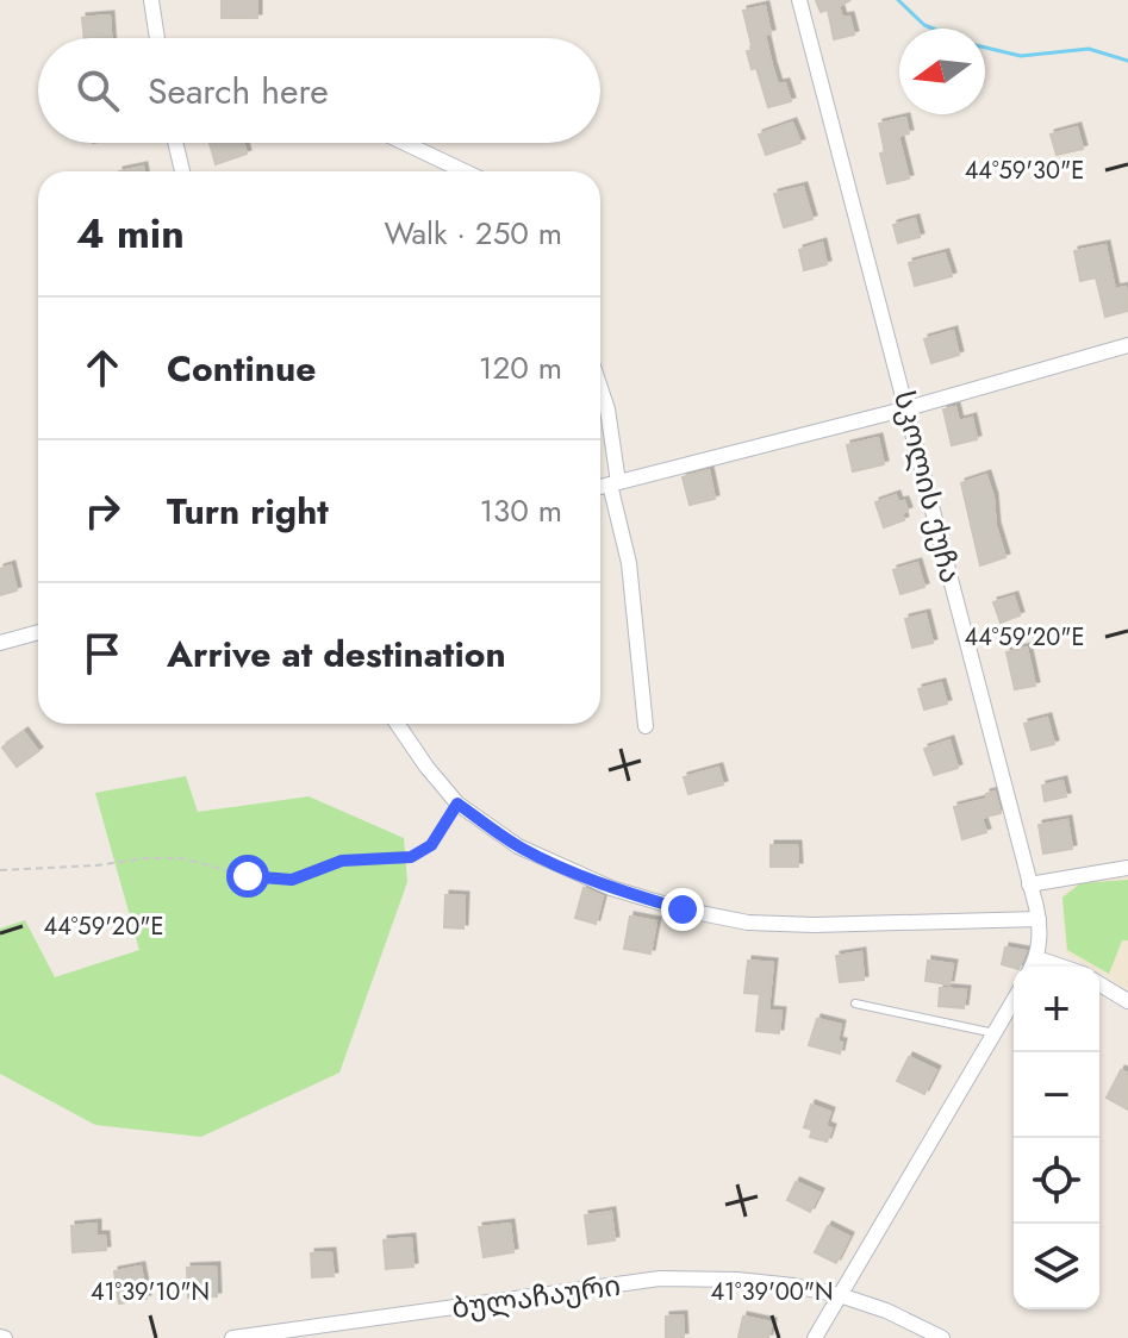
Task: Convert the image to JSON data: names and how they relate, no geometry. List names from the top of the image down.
{
  "streets": {
    "street": ["სკოლის ქუჩა", "ბულაჩაური"]
  },
  "north": "left",
  "page": {
    "search": "Search here",
    "heading": ["4 min", "Walk · 250 m"],
    "list": [
      ["Continue", "120 m"],
      ["Turn right", "130 m"],
      "Arrive at destination"
    ],
    "map_buttons": ["+", "−"]
  },
  "coordinates": [
    "44°59'30\"E",
    "44°59'20\"E",
    "41°39'10\"N",
    "41°39'00\"N"
  ]
}
